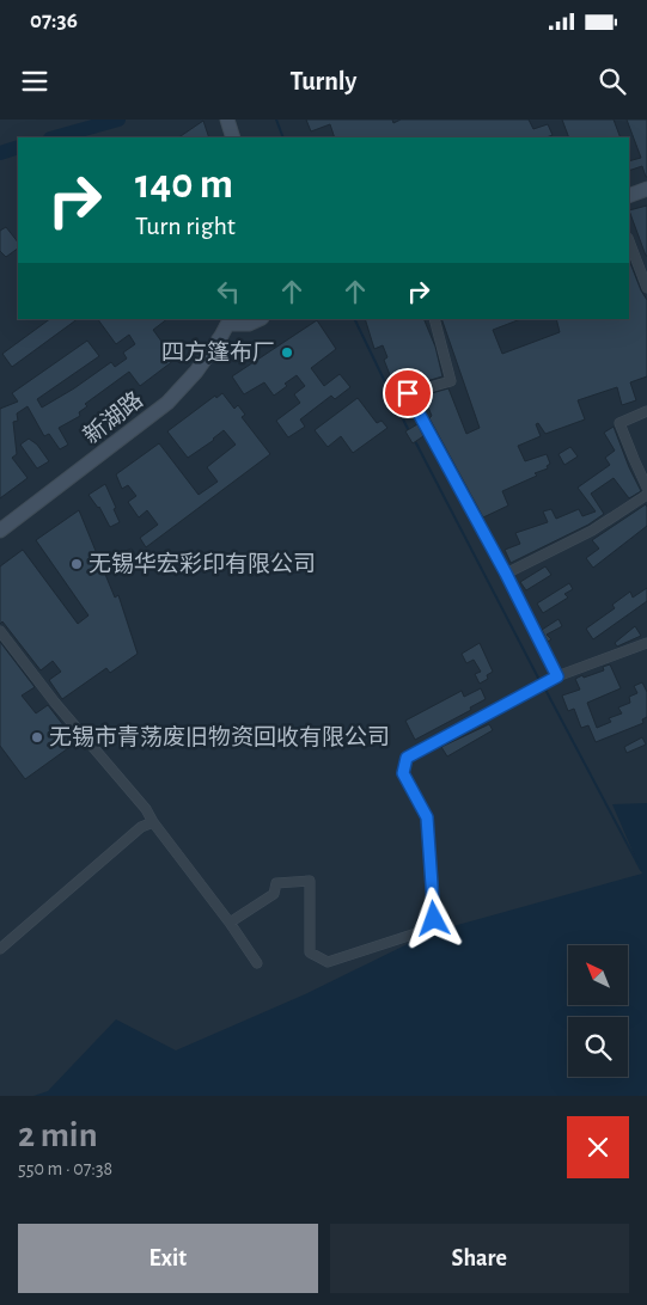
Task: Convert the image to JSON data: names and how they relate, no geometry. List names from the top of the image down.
{
  "streets": {
    "main road": ["新湖路"]
  },
  "places": ["四方篷布厂", "无锡华宏彩印有限公司", "无锡市青荡废旧物资回收有限公司"],
  "north": "top left",
  "page": {
    "status": "07:36",
    "header": "Turnly",
    "turn": ["140 m", "Turn right"],
    "heading": ["2 min", "550 m · 07:38"],
    "buttons": ["Exit", "Share"]
  }
}
